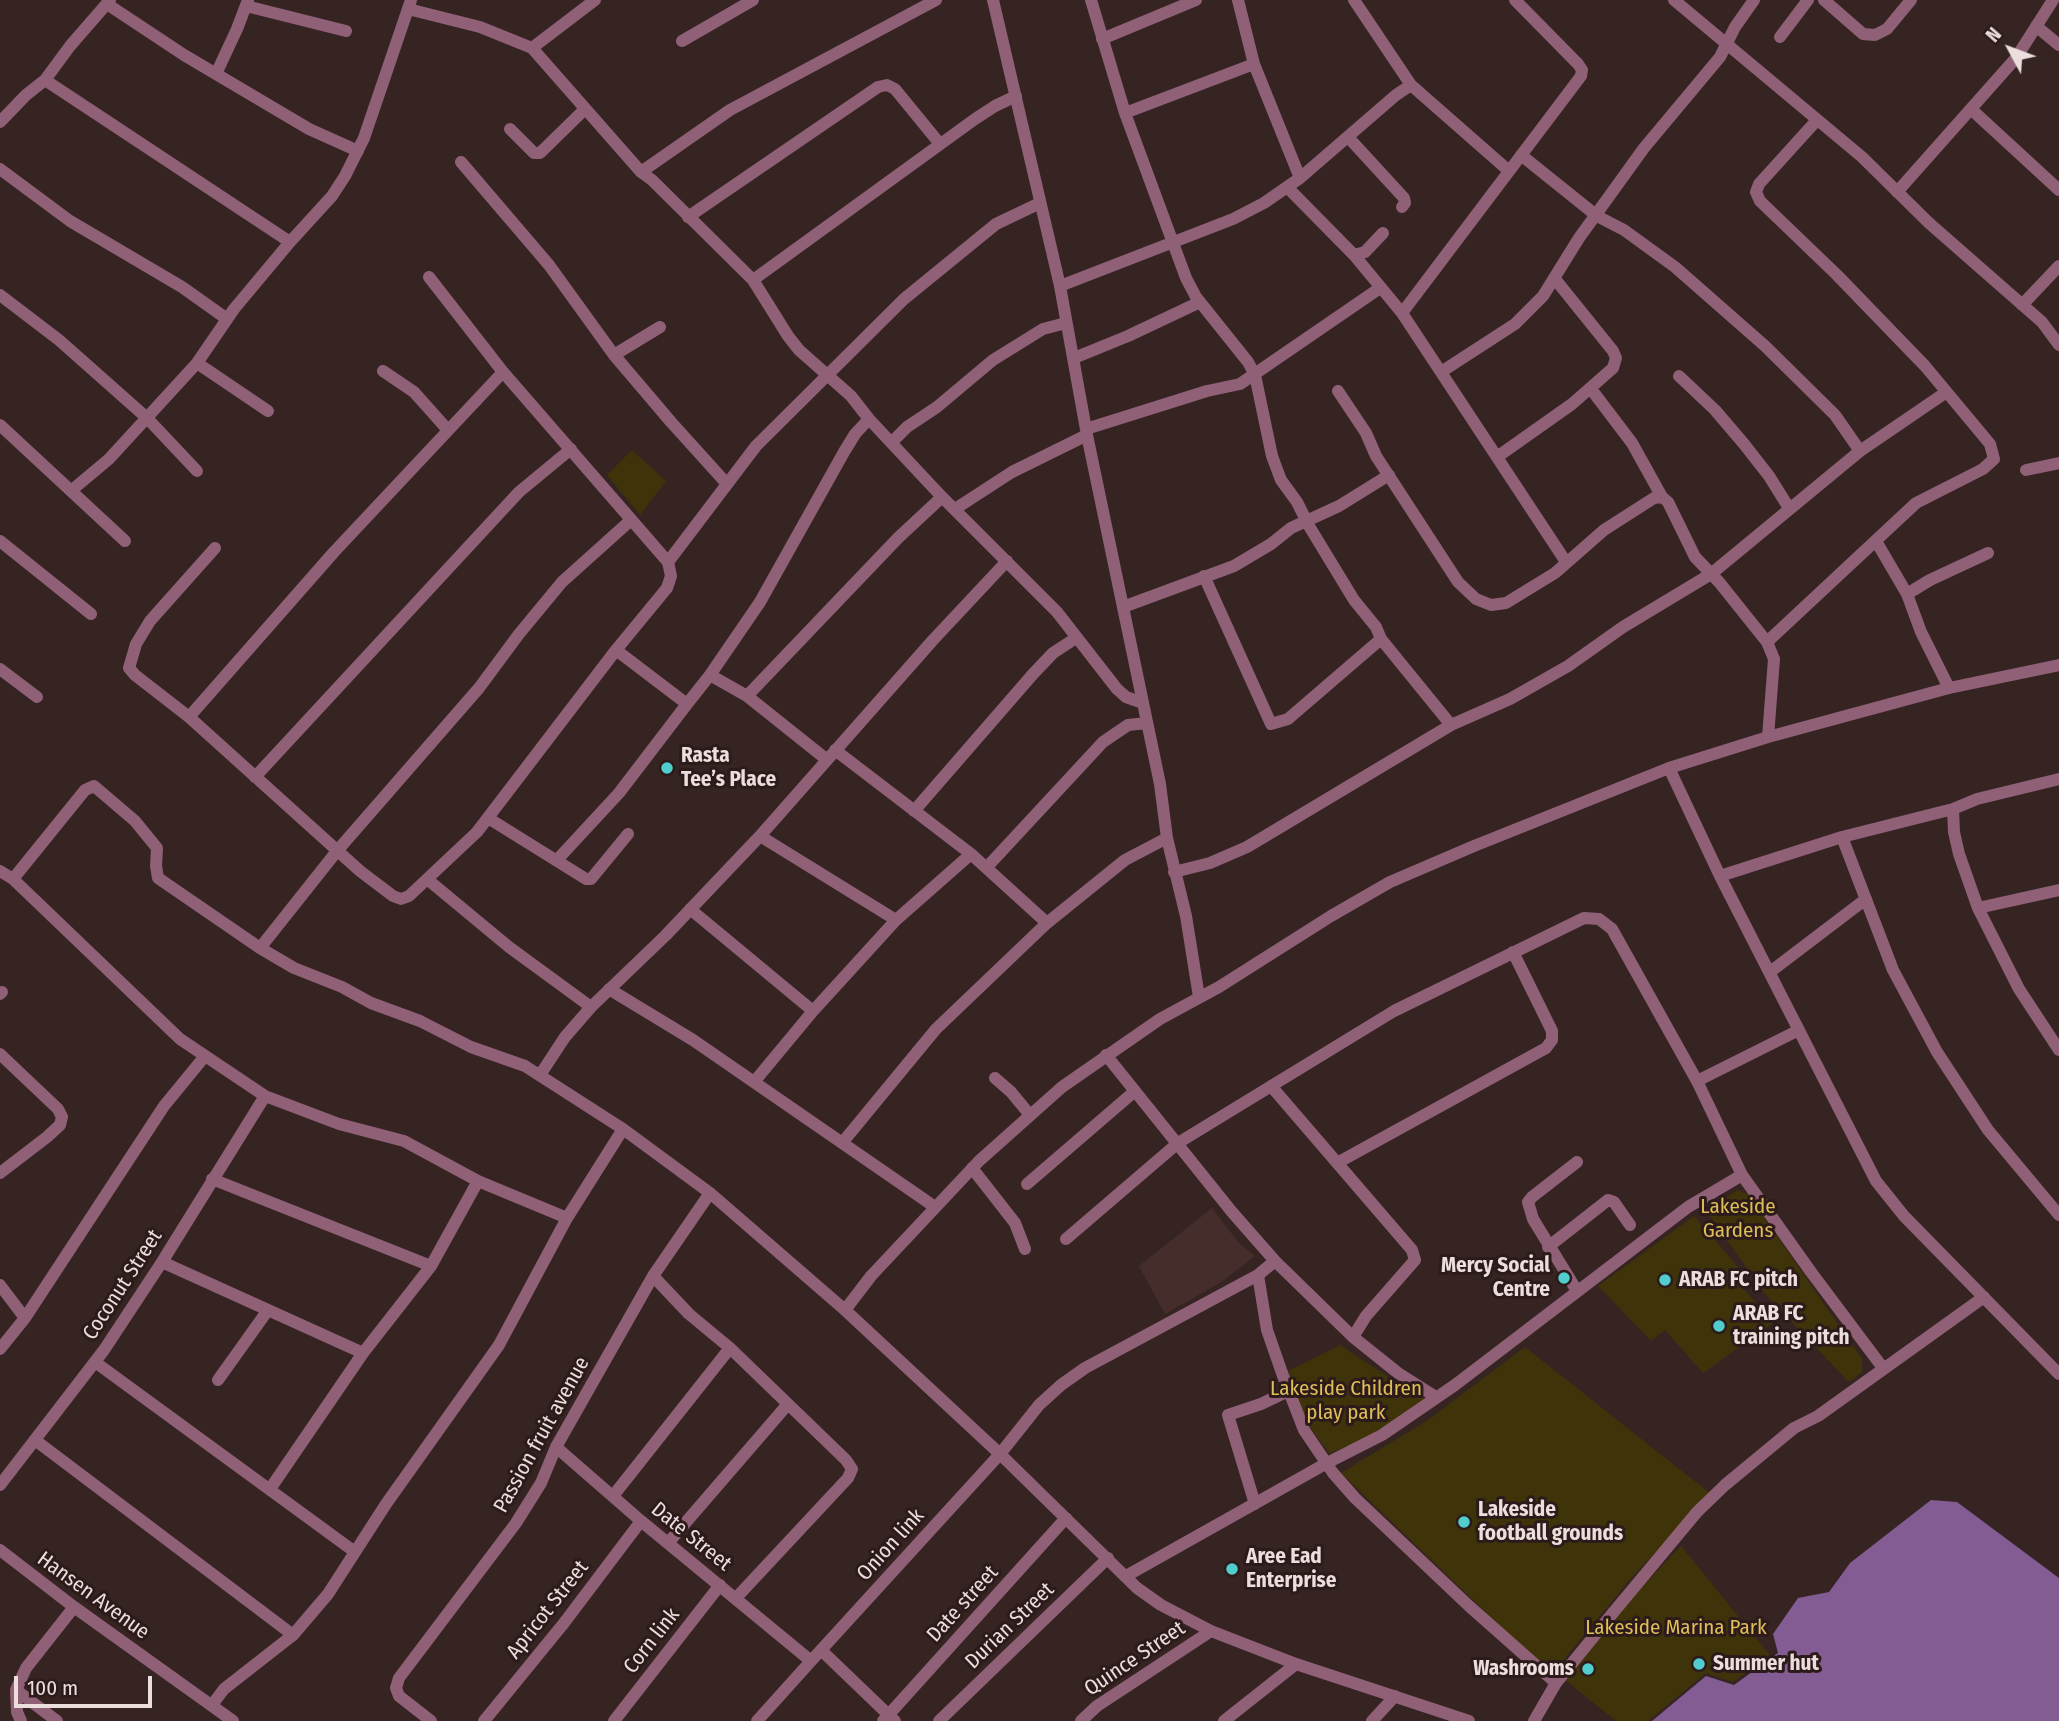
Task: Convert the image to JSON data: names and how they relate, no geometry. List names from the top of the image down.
{
  "streets": {
    "street": [
      "Coconut Street",
      "Passion fruit avenue",
      "Date Street",
      "Onion link",
      "Hansen Avenue",
      "Date street",
      "Apricot Street",
      "Durian Street",
      "Corn link",
      "Quince Street"
    ]
  },
  "crossings": [
    ["Passion fruit avenue", "Date Street"],
    ["Date Street", "Onion link"],
    ["Date Street", "Apricot Street"],
    ["Date Street", "Corn link"]
  ],
  "parks": ["Lakeside Gardens", "Lakeside Children play park", "Lakeside Marina Park"],
  "places": [
    "Rasta Tee’s Place",
    "Mercy Social Centre",
    "ARAB FC pitch",
    "ARAB FC training pitch",
    "Lakeside football grounds",
    "Aree Ead Enterprise",
    "Summer hut",
    "Washrooms"
  ],
  "scale_bar": "100 m",
  "north": "top left"
}
